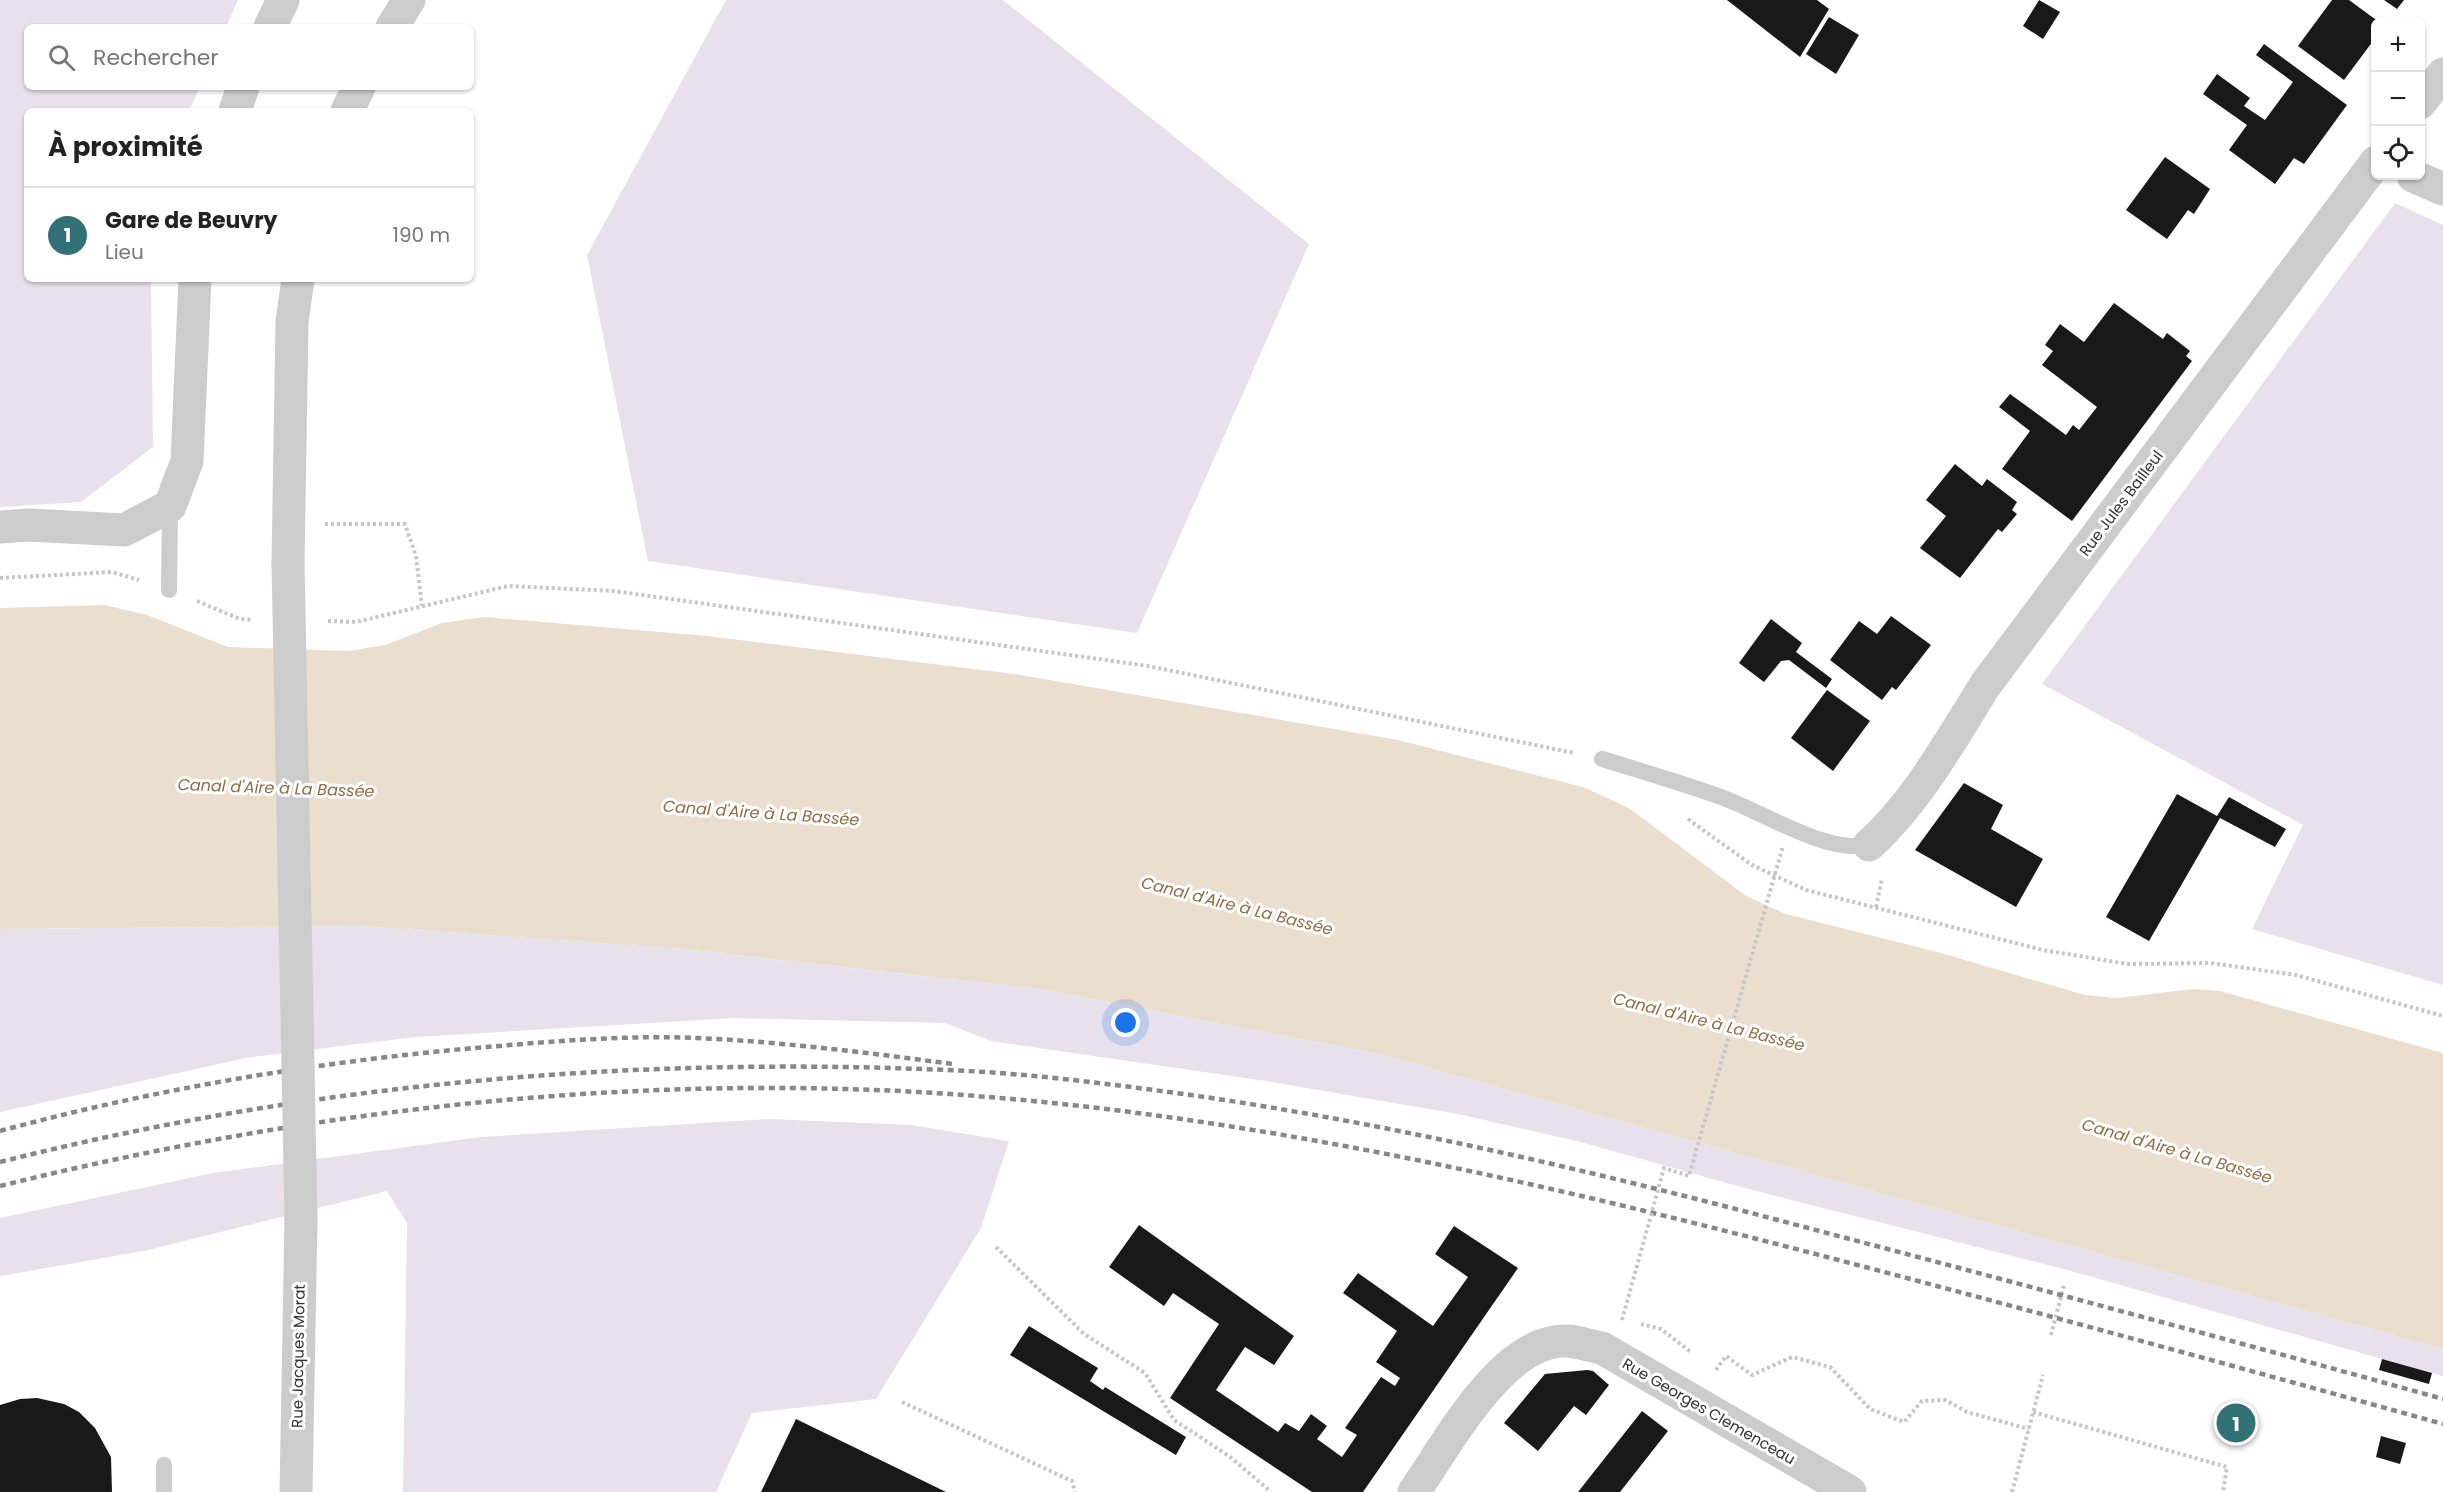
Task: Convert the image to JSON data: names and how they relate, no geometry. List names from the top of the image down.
{
  "streets": {
    "street": ["Rue Jules Bailleul", "Rue Jacques Morat", "Rue Georges Clemenceau"]
  },
  "water": ["Canal d'Aire à La Bassée"],
  "page": {
    "map_buttons": ["+", "−"],
    "search": "Rechercher",
    "heading": "À proximité",
    "list": [
      {
        "mark": "1",
        "name": "Gare de Beuvry",
        "note": "Lieu",
        "value": "190 m"
      }
    ],
    "pins": "1"
  }
}
